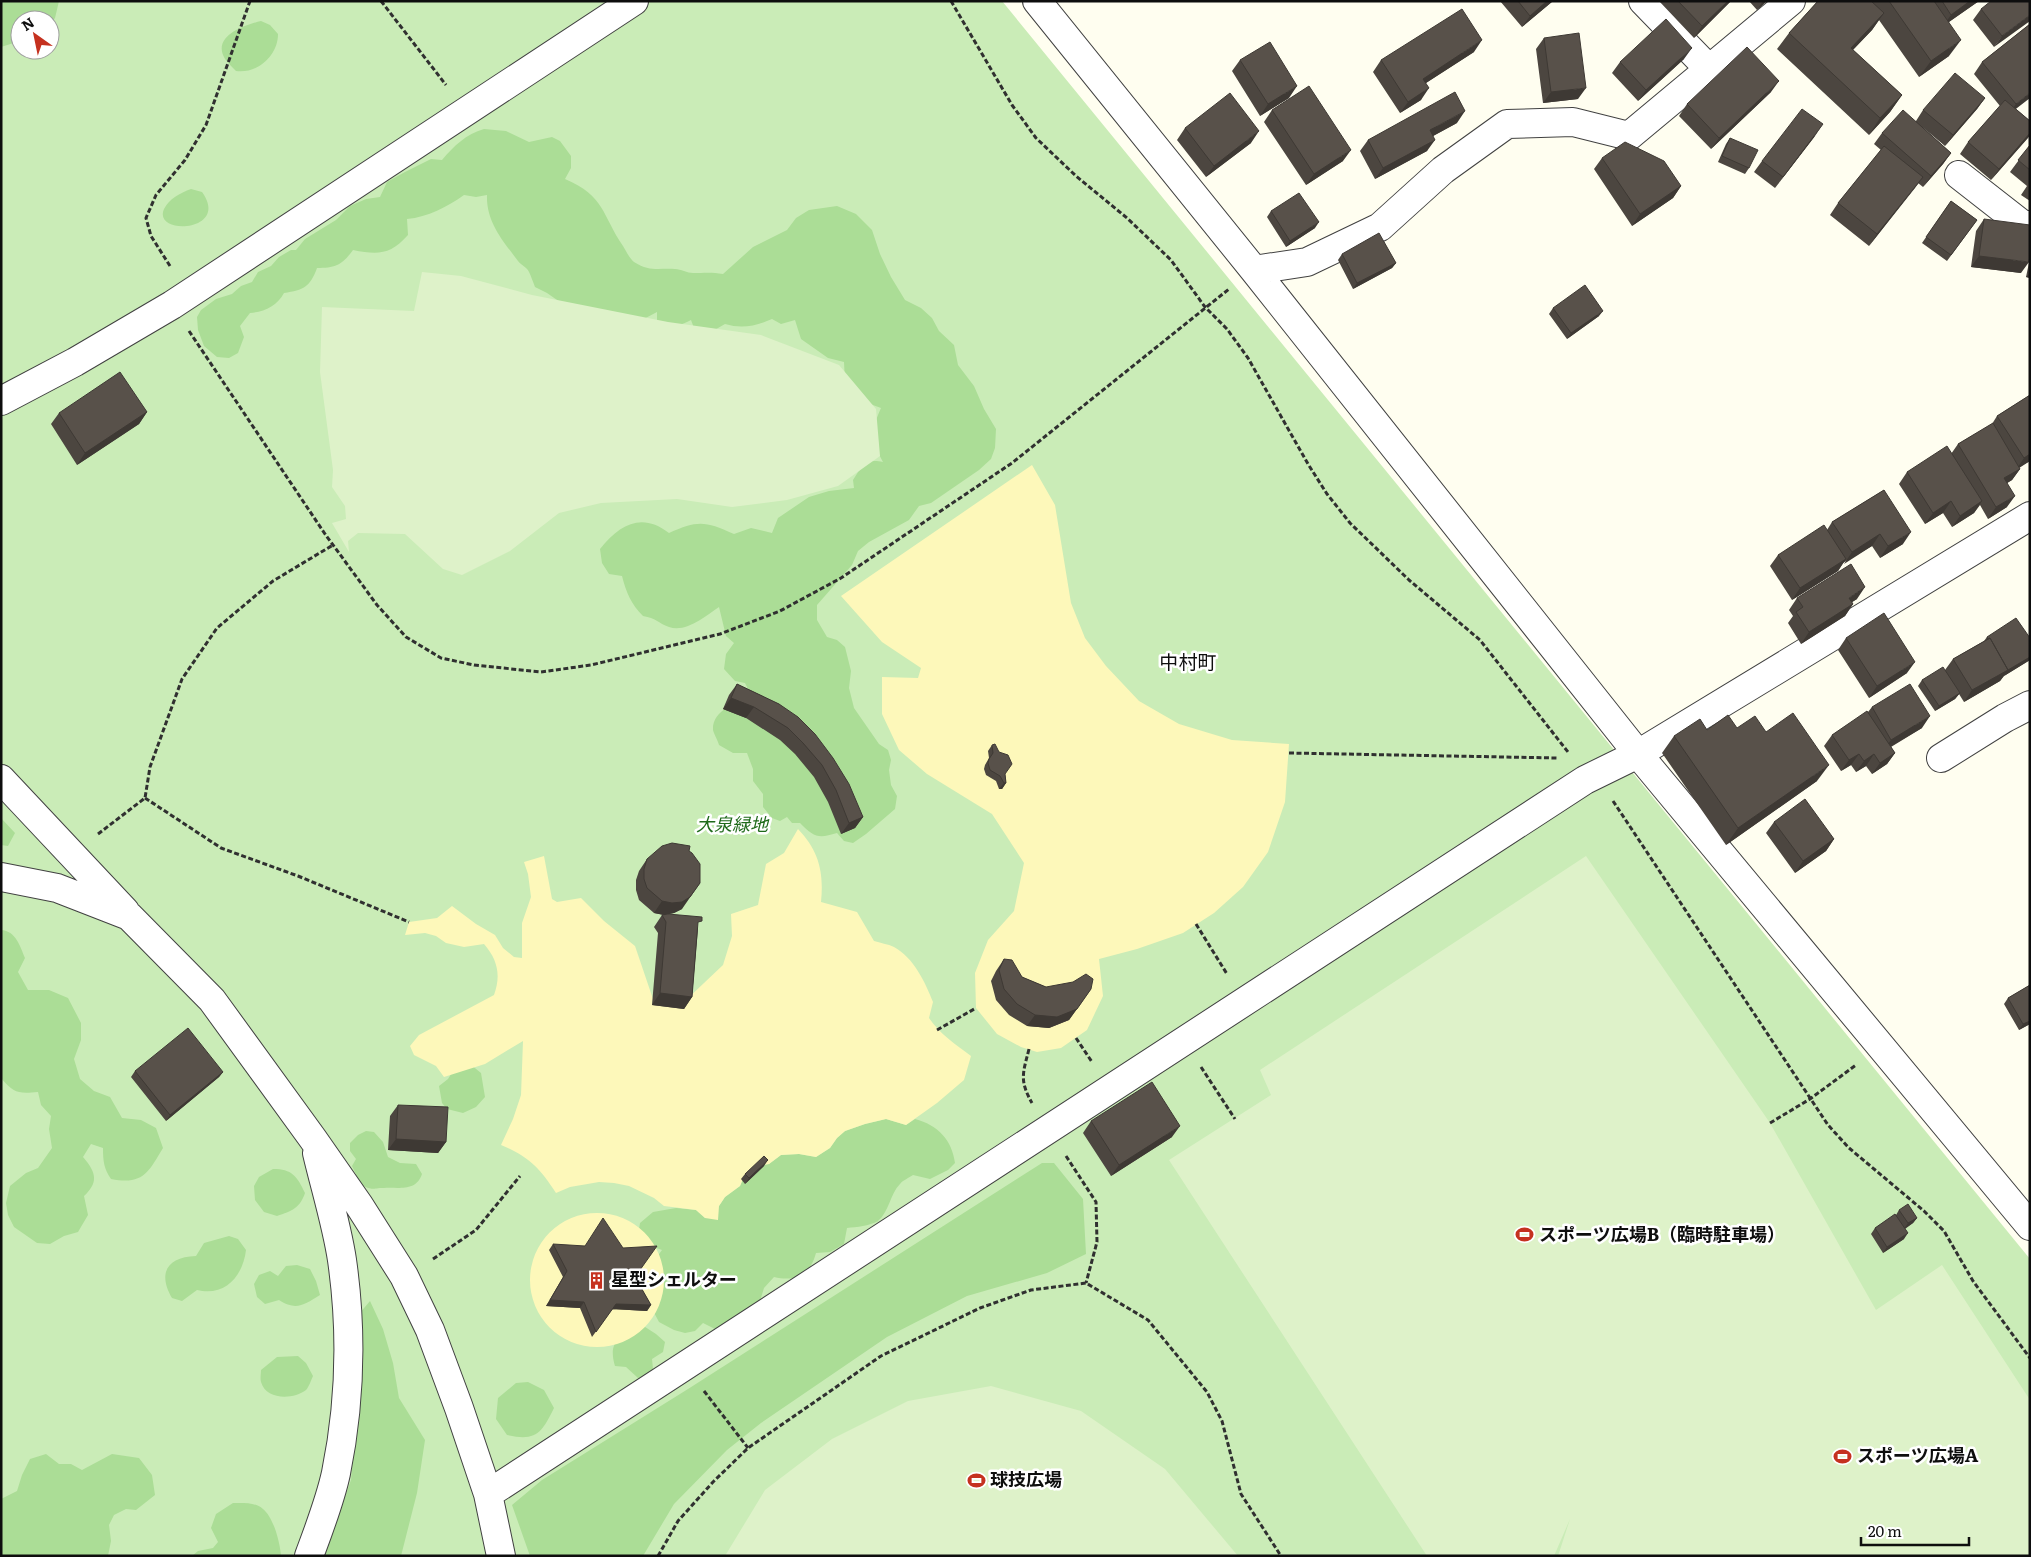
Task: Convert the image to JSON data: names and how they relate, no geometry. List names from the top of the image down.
{
  "districts": ["中村町"],
  "parks": ["大泉緑地"],
  "places": {
    "sports": ["スポーツ広場B（臨時駐車場）", "スポーツ広場A", "球技広場"],
    "building": ["星型シェルター"]
  },
  "scale_bar": "20 m",
  "north": "top left"
}
